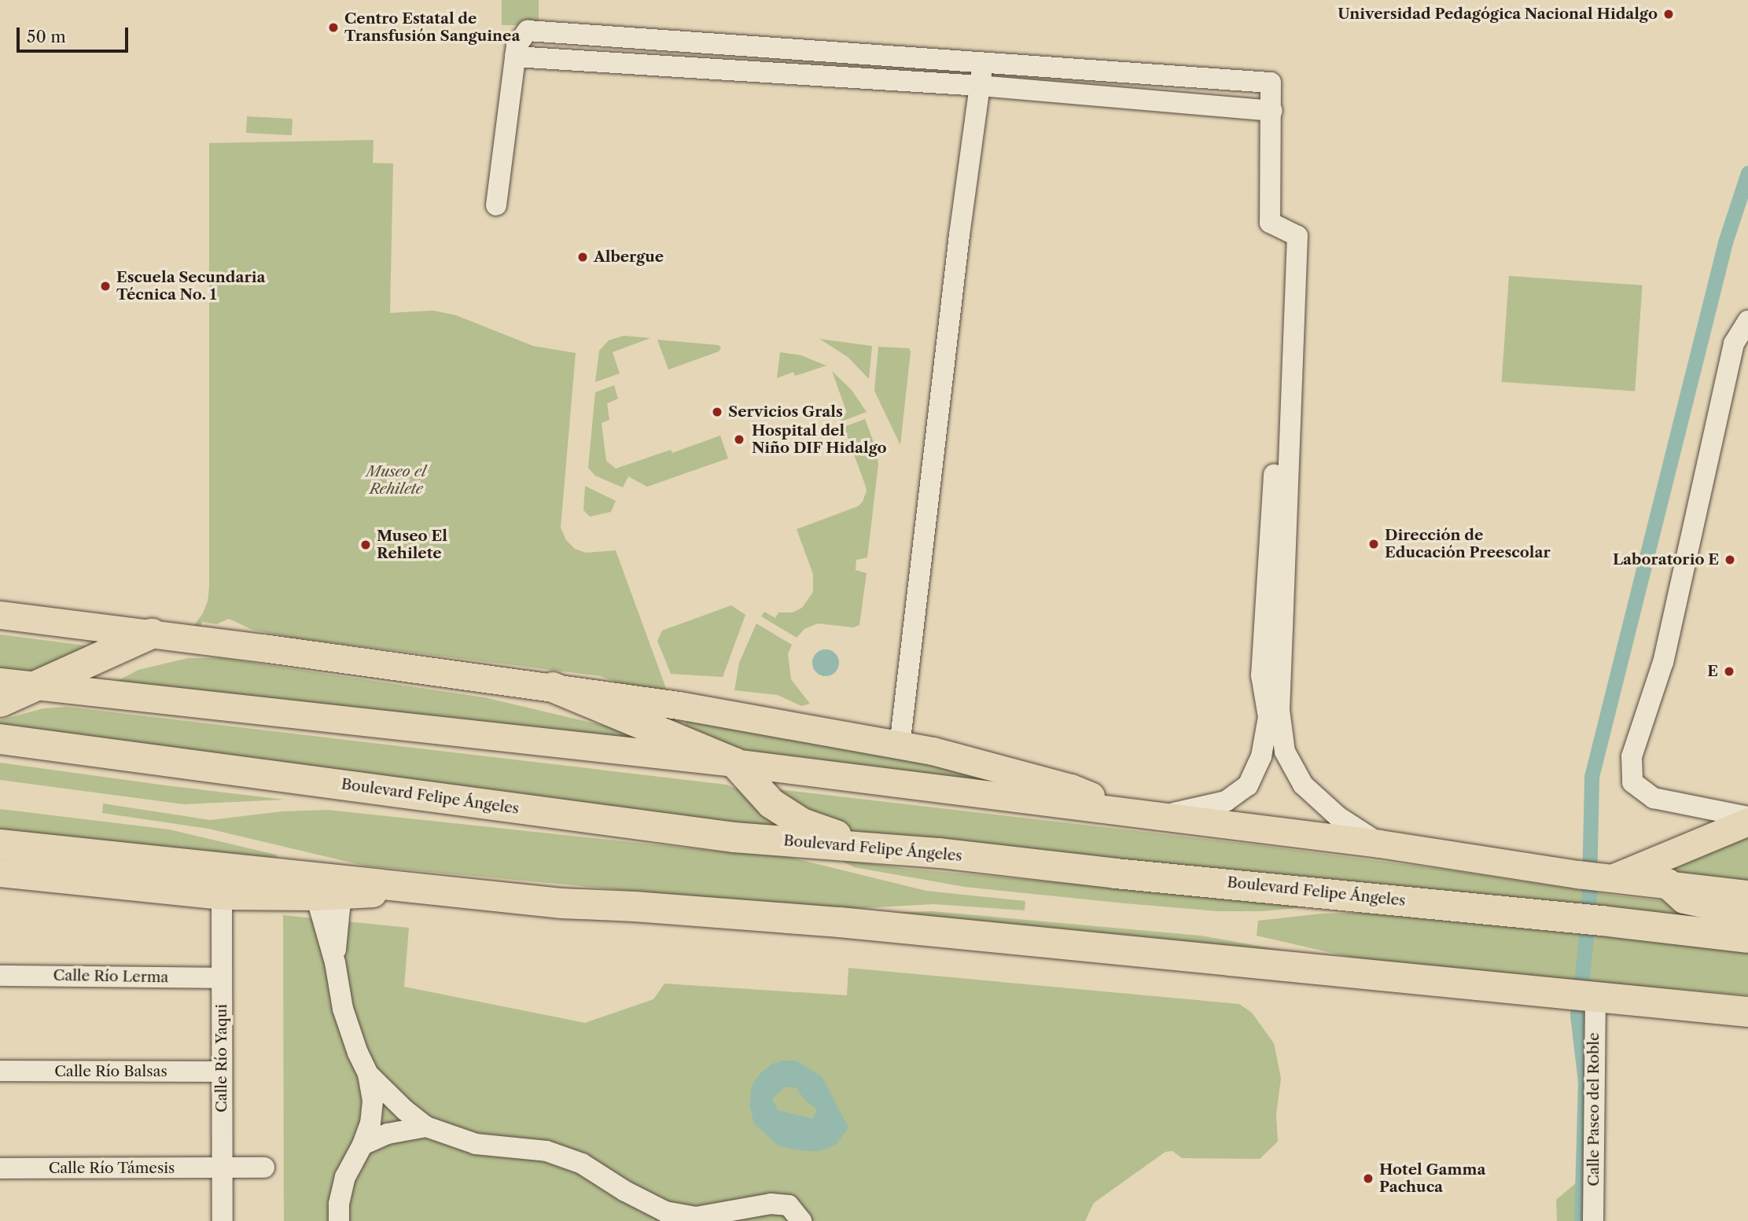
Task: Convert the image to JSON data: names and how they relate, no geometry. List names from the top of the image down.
{
  "streets": {
    "highway": ["Boulevard Felipe Ángeles"],
    "street": [
      "Calle Río Lerma",
      "Calle Río Yaqui",
      "Calle Río Balsas",
      "Calle Paseo del Roble",
      "Calle Río Támesis"
    ]
  },
  "crossings": [
    ["Calle Río Lerma", "Calle Río Yaqui"],
    ["Calle Río Yaqui", "Calle Río Balsas"],
    ["Calle Río Yaqui", "Calle Río Támesis"]
  ],
  "parks": ["Museo el Rehilete"],
  "places": [
    "Universidad Pedagógica Nacional Hidalgo",
    "Centro Estatal de Transfusión Sanguinea",
    "Albergue",
    "Escuela Secundaria Técnica No. 1",
    "Servicios Grals",
    "Hospital del Niño DIF Hidalgo",
    "Dirección de Educación Preescolar",
    "Museo El Rehilete",
    "Laboratorio E",
    "E",
    "Hotel Gamma Pachuca"
  ],
  "scale_bar": "50 m"
}
